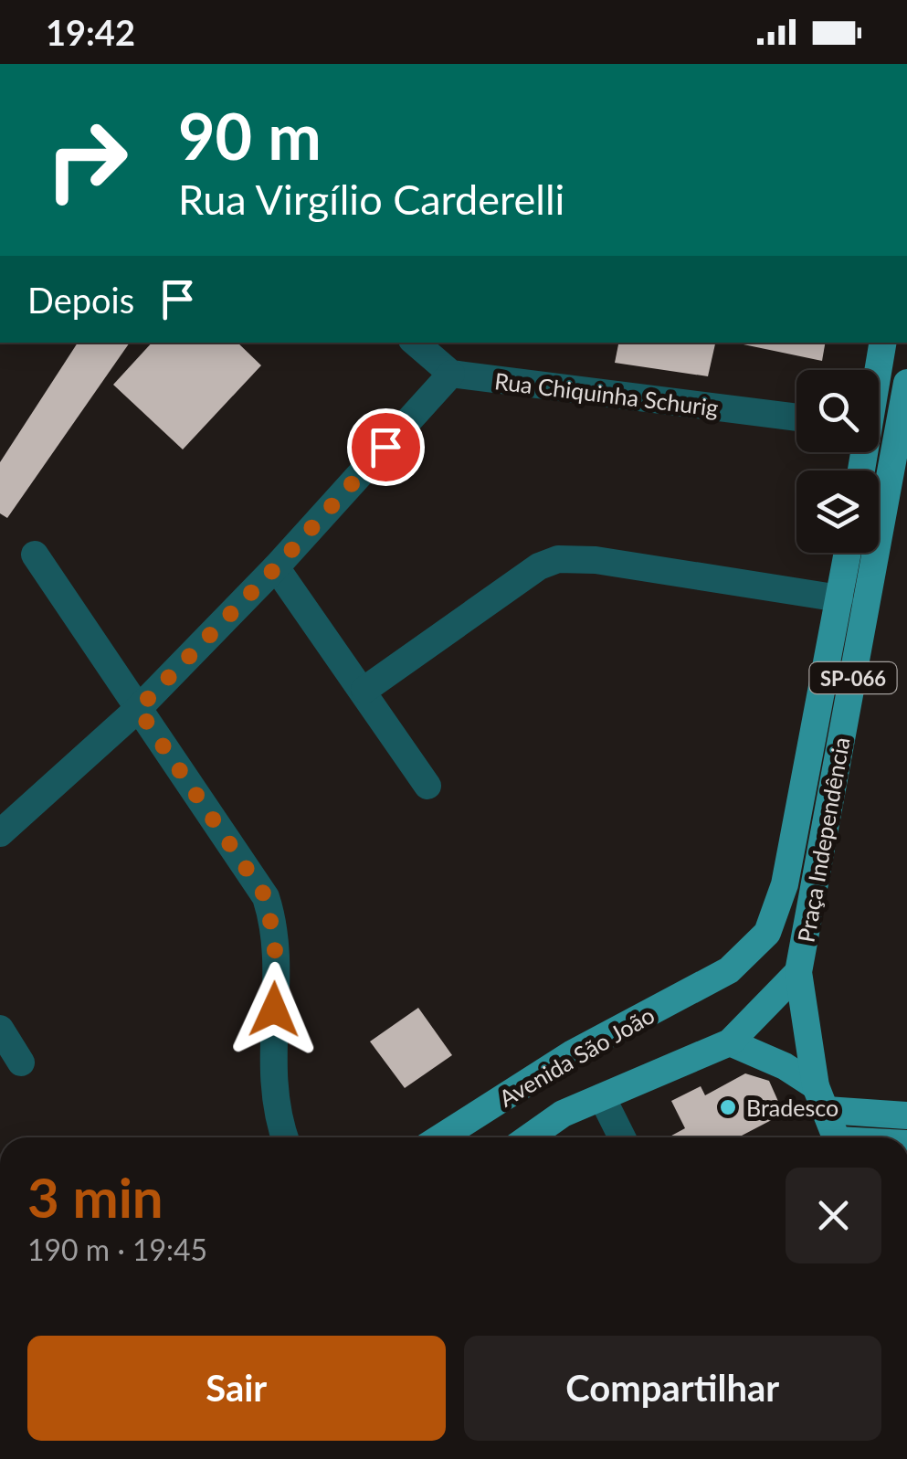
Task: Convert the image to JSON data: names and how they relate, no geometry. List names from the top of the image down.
{
  "streets": {
    "main road": ["SP-066", "Praça Independência", "Avenida São João"],
    "street": ["Rua Chiquinha Schurig"]
  },
  "crossings": [
    ["Praça Independência", "Avenida São João"]
  ],
  "places": ["Bradesco"],
  "page": {
    "status": "19:42",
    "turn": ["90 m", "Rua Virgílio Carderelli"],
    "then": "Depois",
    "heading": ["3 min", "190 m · 19:45"],
    "buttons": ["Sair", "Compartilhar"]
  }
}
